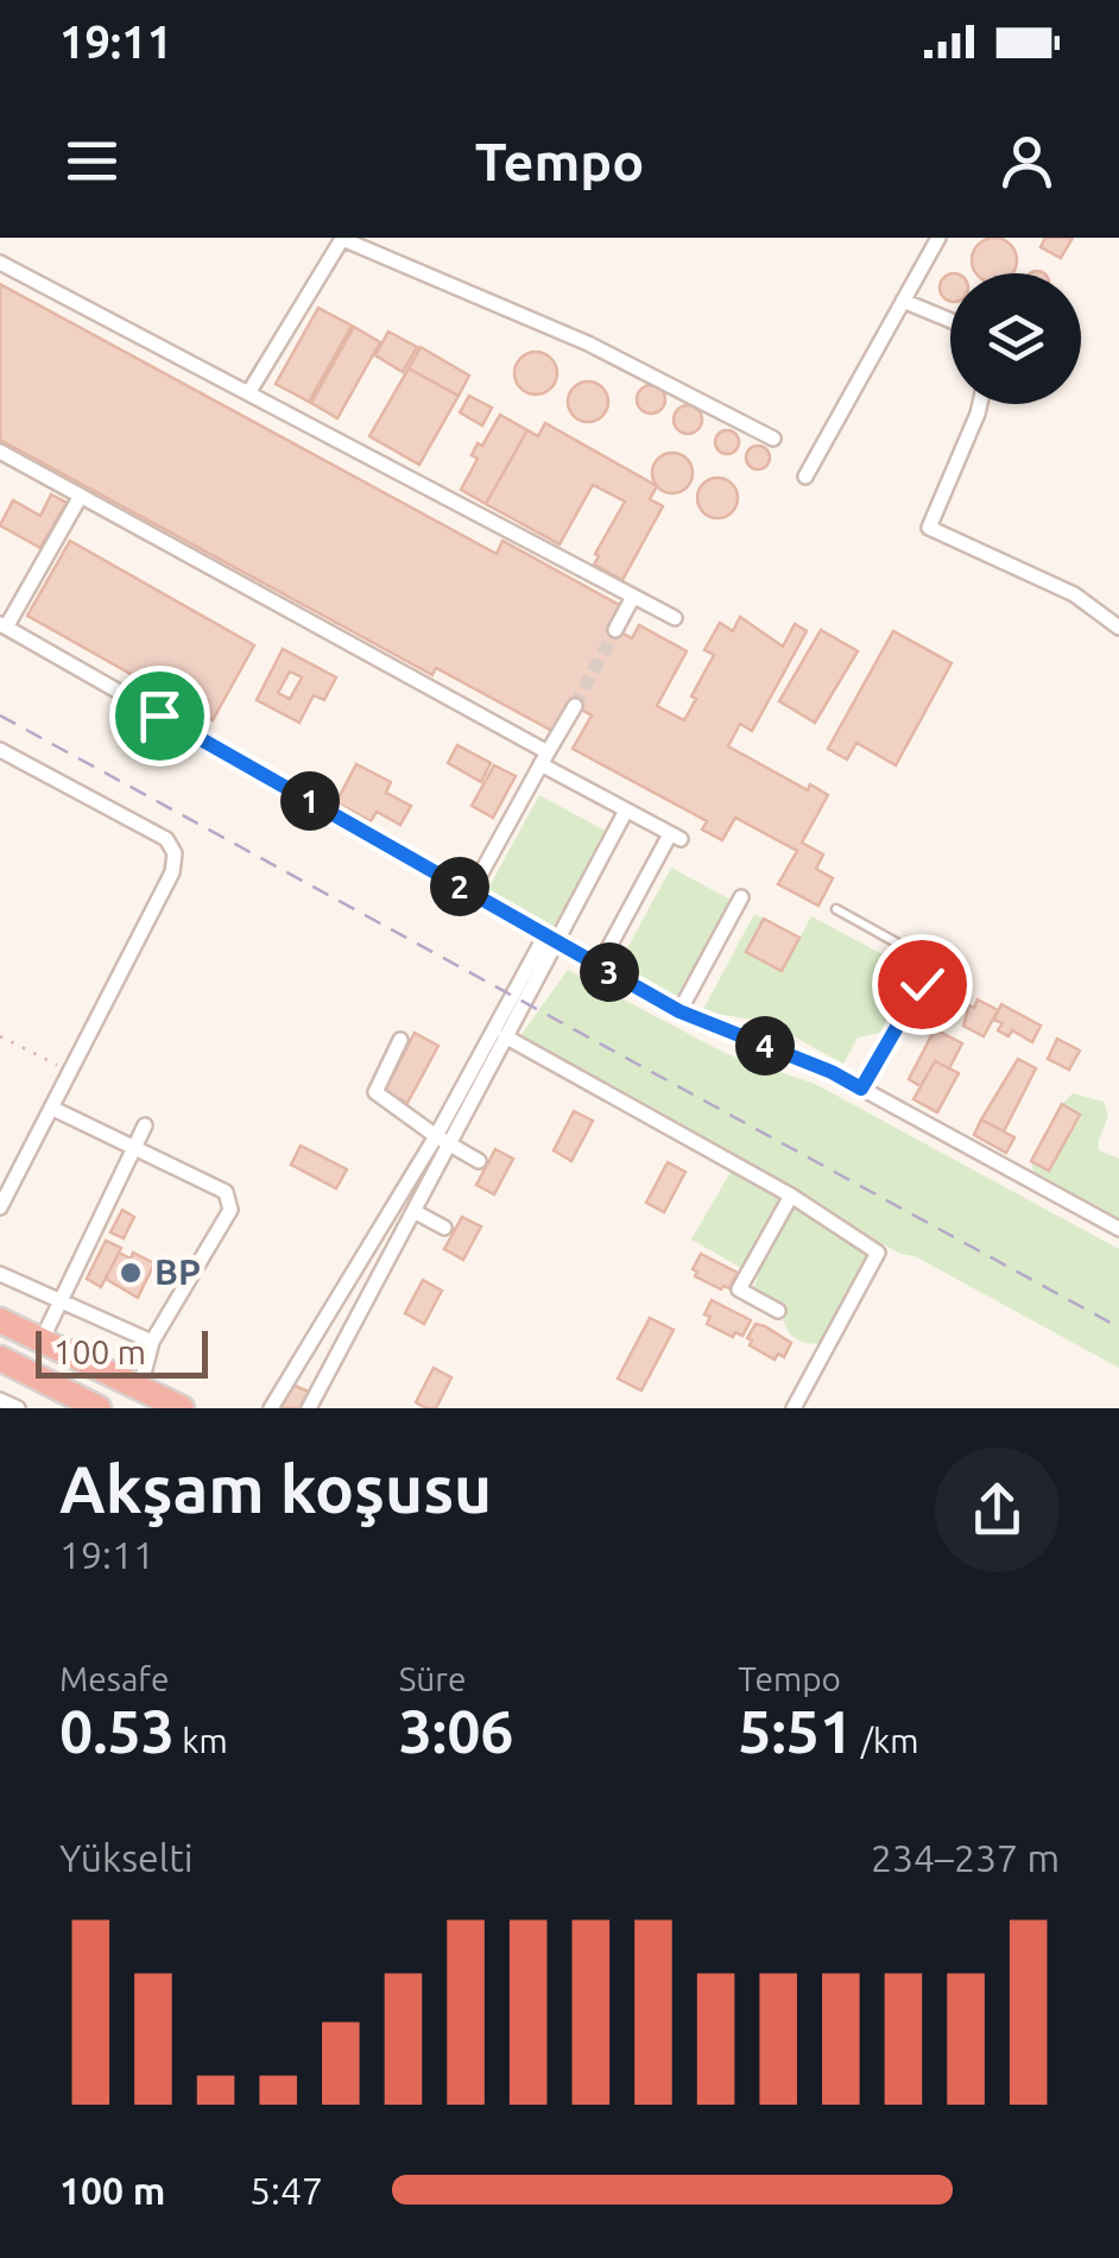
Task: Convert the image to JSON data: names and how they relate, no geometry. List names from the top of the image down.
{
  "places": ["BP"],
  "scale_bar": "100 m",
  "page": {
    "status": "19:11",
    "header": "Tempo",
    "pins": [
      "1",
      "2",
      "3",
      "4"
    ],
    "scale": "100 m",
    "heading": ["Akşam koşusu", "19:11"],
    "stats": [
      ["Mesafe", "0.53 km"],
      ["Süre", "3:06"],
      ["Tempo", "5:51 /km"]
    ],
    "chart": ["Yükselti", "234–237 m"],
    "list": [
      {
        "name": "100 m",
        "note": "5:47"
      }
    ]
  }
}
